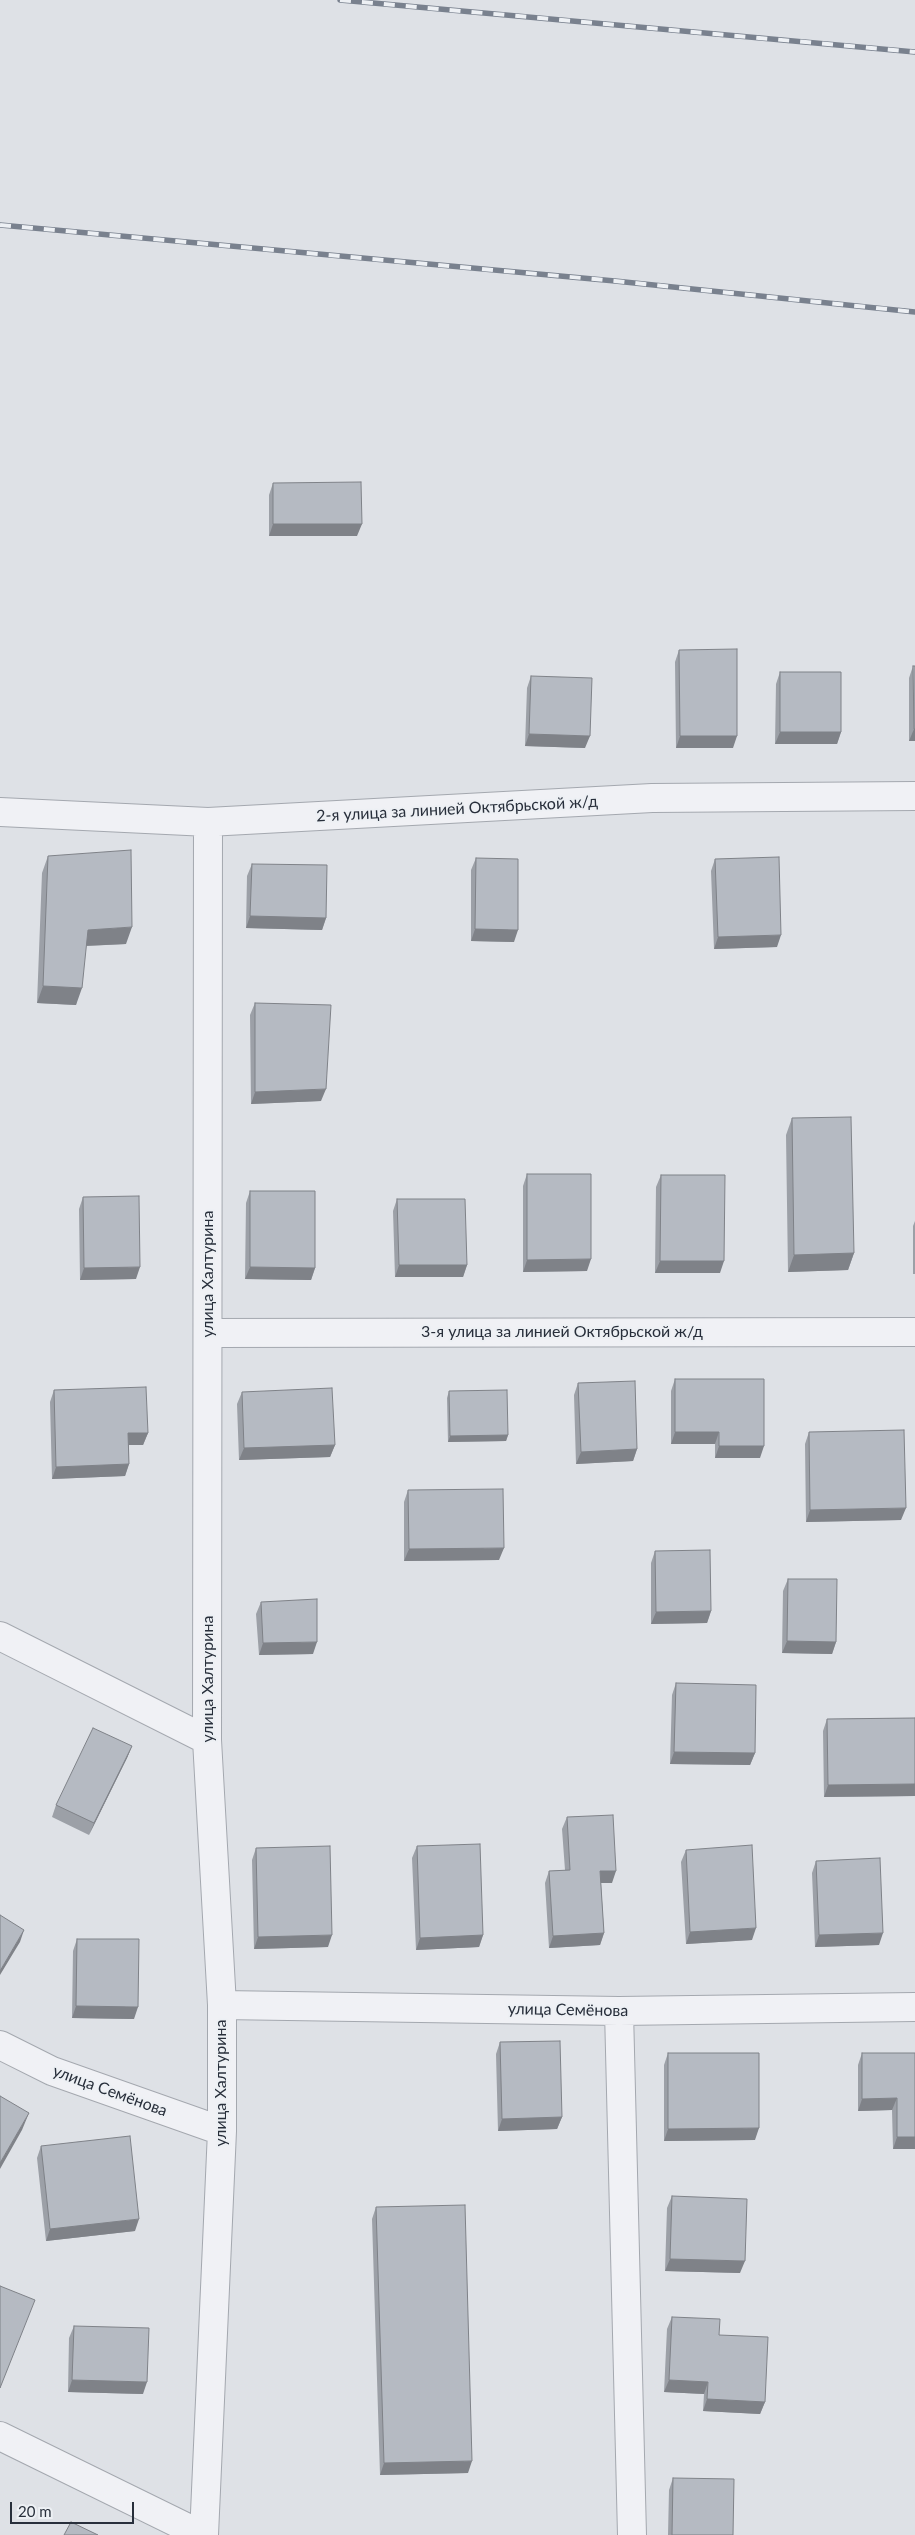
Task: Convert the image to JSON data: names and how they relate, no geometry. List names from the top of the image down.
{
  "streets": {
    "street": [
      "2-я улица за линией Октябрьской ж/д",
      "улица Халтурина",
      "3-я улица за линией Октябрьской ж/д",
      "улица Семёнова"
    ]
  },
  "crossings": [
    ["2-я улица за линией Октябрьской ж/д", "улица Халтурина"],
    ["улица Халтурина", "3-я улица за линией Октябрьской ж/д"],
    ["улица Халтурина", "улица Семёнова"]
  ],
  "scale_bar": "20 m"
}
